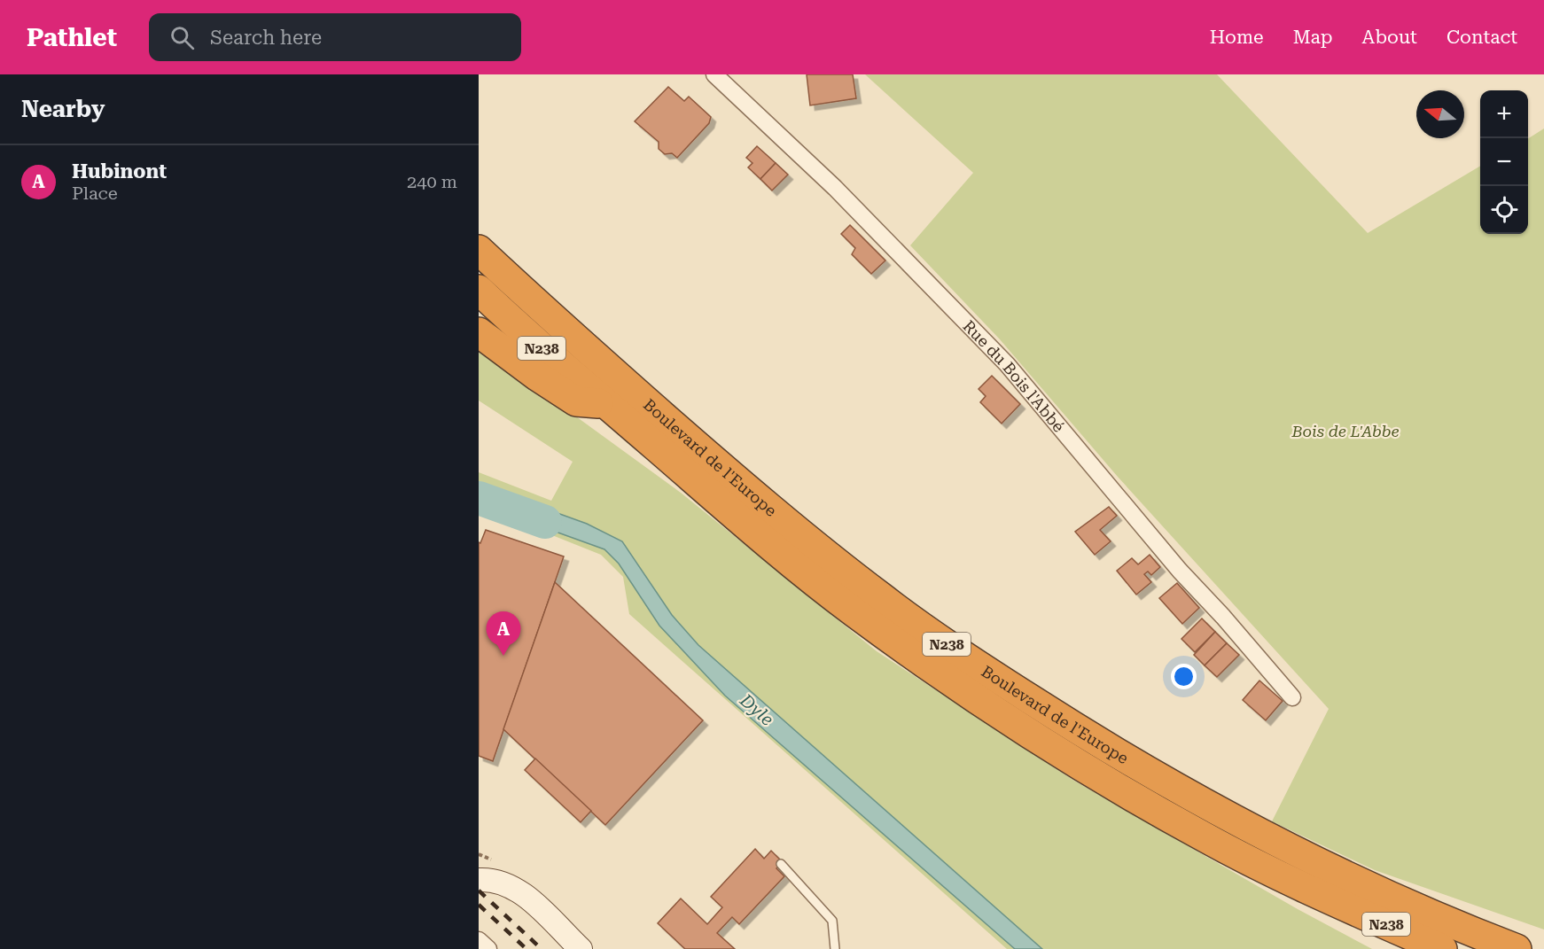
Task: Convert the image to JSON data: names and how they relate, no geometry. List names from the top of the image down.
{
  "streets": {
    "highway": ["N238", "Boulevard de l'Europe"],
    "street": ["Rue du Bois l'Abbé"]
  },
  "water": ["Dyle"],
  "parks": ["Bois de L'Abbe"],
  "north": "left",
  "page": {
    "header": "Pathlet",
    "search": "Search here",
    "nav": [
      "Home",
      "Map",
      "About",
      "Contact"
    ],
    "heading": "Nearby",
    "map_buttons": ["+", "−"],
    "list": [
      {
        "mark": "A",
        "name": "Hubinont",
        "note": "Place",
        "value": "240 m"
      }
    ],
    "pins": "A"
  }
}
